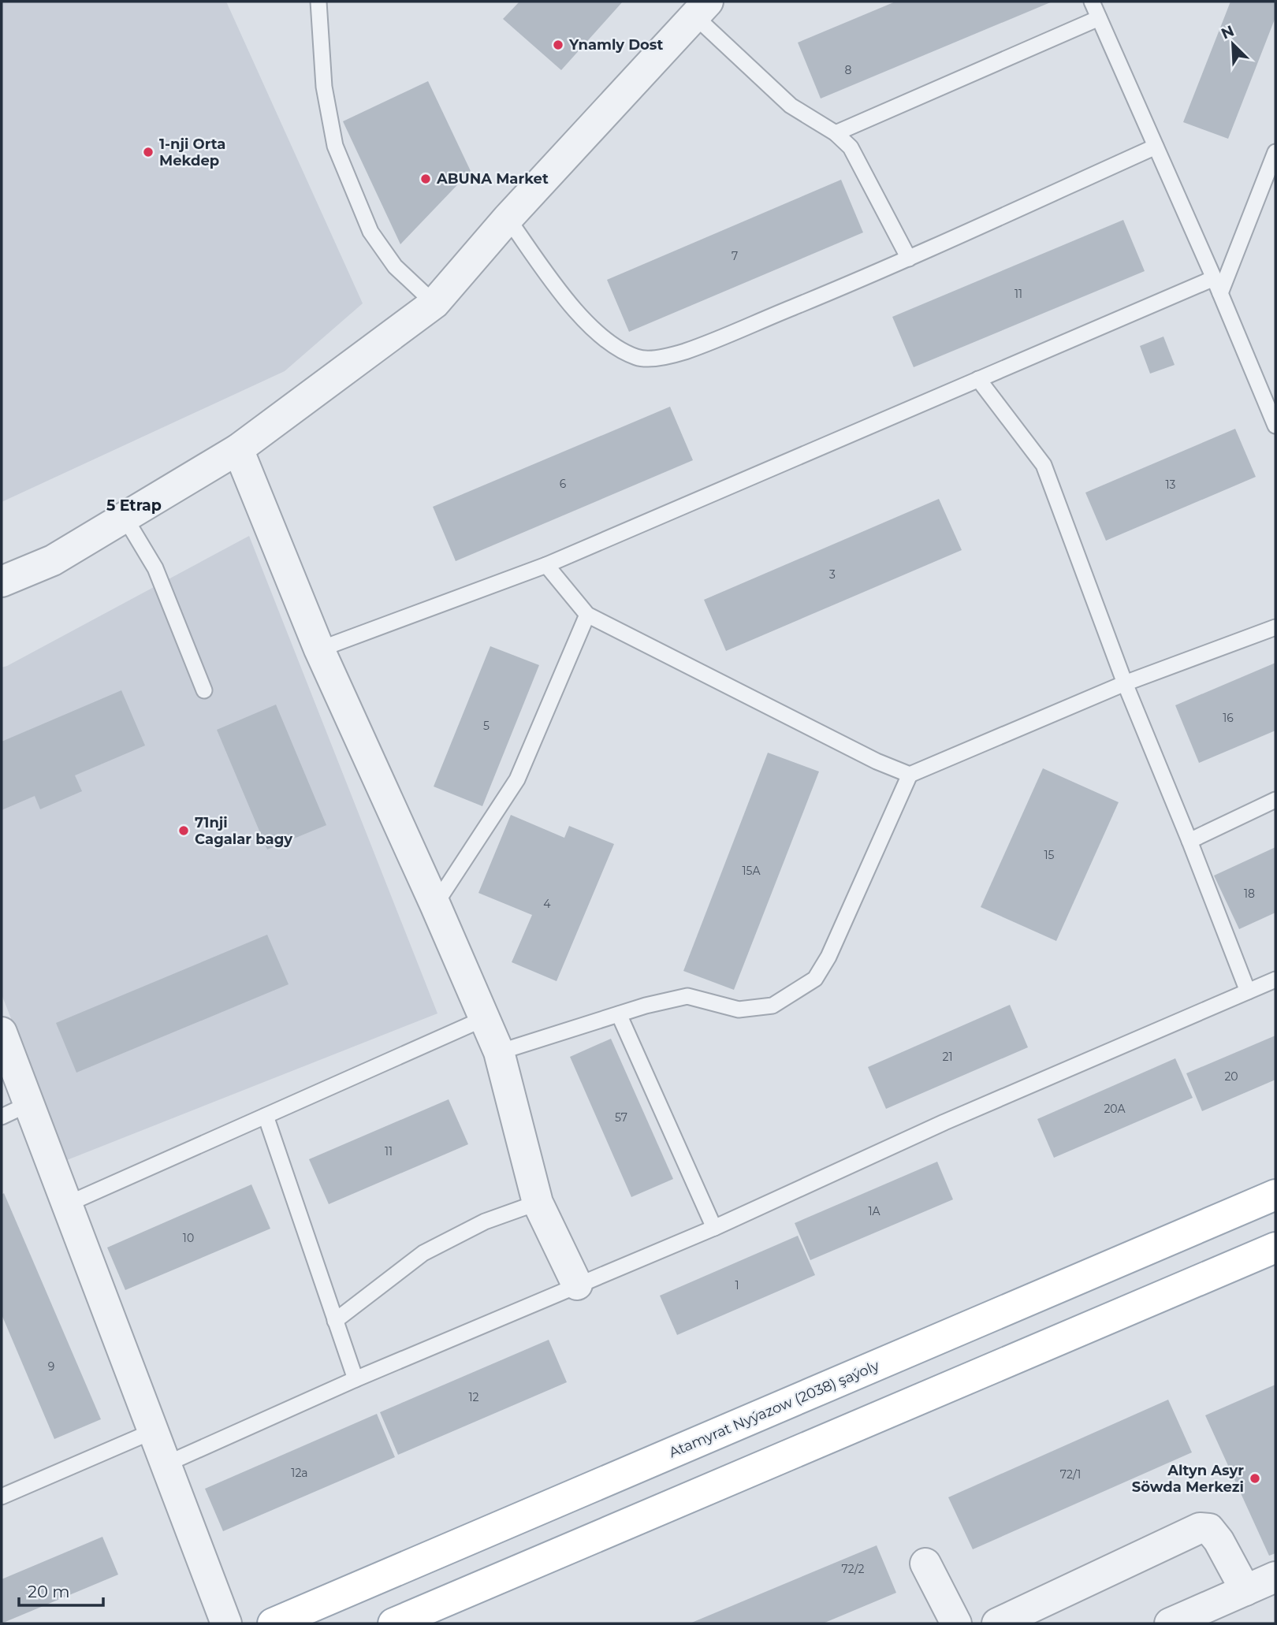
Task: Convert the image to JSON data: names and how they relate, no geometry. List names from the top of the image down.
{
  "streets": {
    "main road": ["Atamyrat Nyýazow (2038) şaýoly"]
  },
  "districts": ["5 Etrap"],
  "places": [
    "Ynamly Dost",
    "1-nji Orta Mekdep",
    "ABUNA Market",
    "71nji Cagalar bagy",
    "Altyn Asyr Söwda Merkezi"
  ],
  "house_numbers": [
    "8",
    "7",
    "11",
    "6",
    "13",
    "3",
    "16",
    "5",
    "15",
    "15A",
    "18",
    "4",
    "21",
    "20",
    "20A",
    "57",
    "11",
    "1A",
    "10",
    "1",
    "9",
    "12",
    "12a",
    "72/1",
    "72/2"
  ],
  "scale_bar": "20 m",
  "north": "top left"
}
